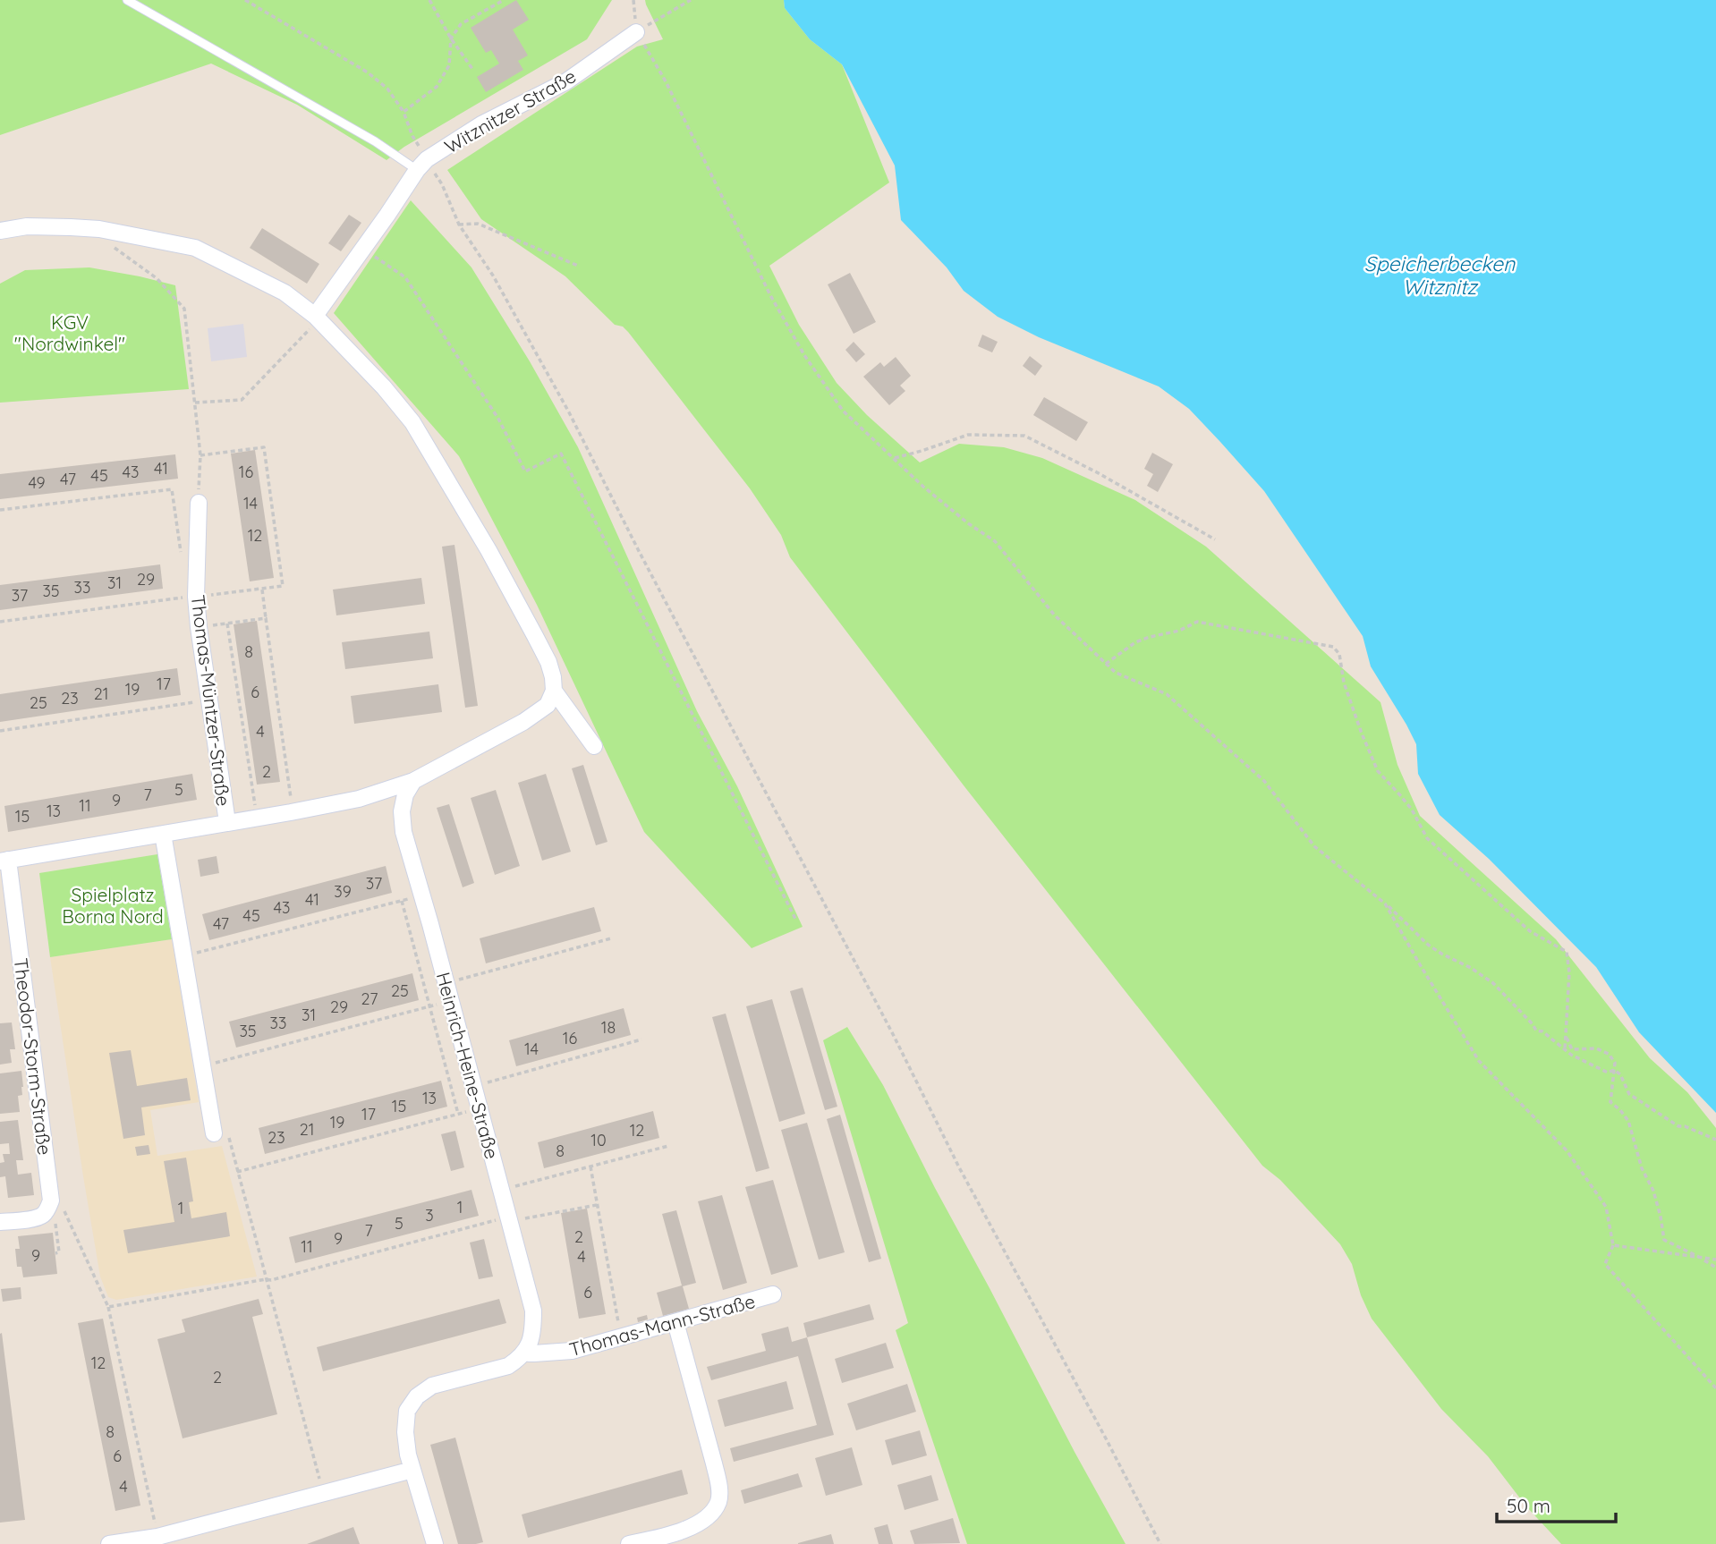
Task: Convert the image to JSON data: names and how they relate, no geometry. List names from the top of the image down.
{
  "streets": {
    "street": [
      "Witznitzer Straße",
      "Thomas-Müntzer-Straße",
      "Theodor-Storm-Straße",
      "Heinrich-Heine-Straße",
      "Thomas-Mann-Straße"
    ]
  },
  "crossings": [
    ["Thomas-Müntzer-Straße", "Theodor-Storm-Straße"],
    ["Thomas-Müntzer-Straße", "Heinrich-Heine-Straße"],
    ["Heinrich-Heine-Straße", "Thomas-Mann-Straße"]
  ],
  "water": ["Speicherbecken Witznitz"],
  "parks": ["KGV \"Nordwinkel\"", "Spielplatz Borna Nord"],
  "house_numbers": [
    "41",
    "43",
    "16",
    "45",
    "47",
    "49",
    "14",
    "12",
    "29",
    "31",
    "33",
    "35",
    "37",
    "8",
    "17",
    "19",
    "6",
    "21",
    "23",
    "25",
    "4",
    "2",
    "5",
    "7",
    "9",
    "11",
    "13",
    "15",
    "37",
    "39",
    "41",
    "43",
    "45",
    "47",
    "25",
    "27",
    "29",
    "31",
    "33",
    "18",
    "35",
    "16",
    "14",
    "13",
    "15",
    "17",
    "19",
    "21",
    "12",
    "23",
    "10",
    "8",
    "1",
    "1",
    "3",
    "5",
    "7",
    "2",
    "9",
    "11",
    "9",
    "4",
    "6",
    "12",
    "2",
    "8",
    "6",
    "4"
  ],
  "scale_bar": "50 m"
}
